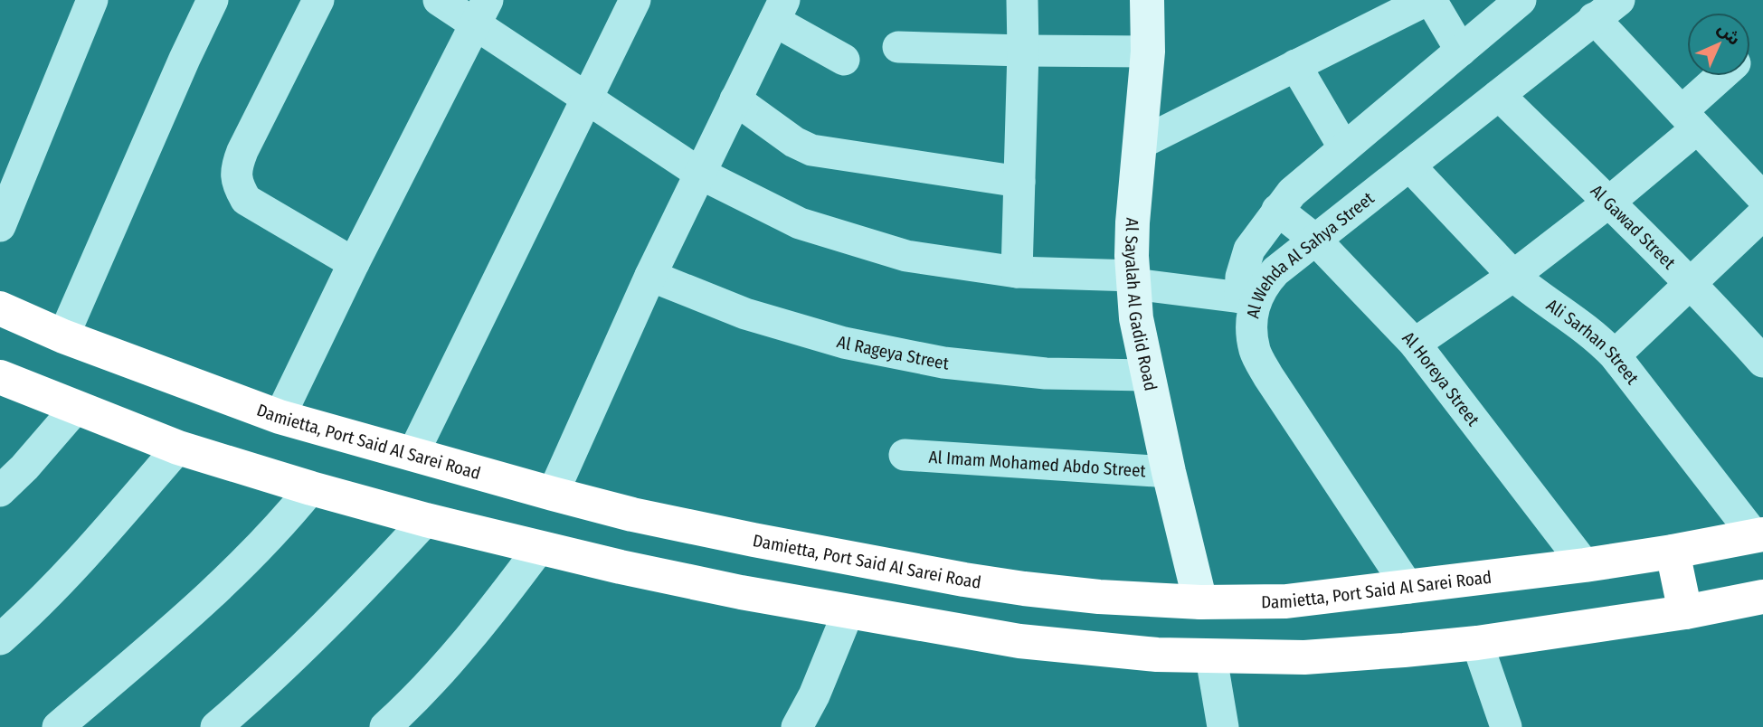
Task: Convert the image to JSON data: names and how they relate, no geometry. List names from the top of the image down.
{
  "streets": {
    "highway": ["Damietta, Port Said Al Sarei Road"],
    "street": [
      "Al Gawad Street",
      "Al Wehda Al Sahya Street",
      "Al Sayalah Al Gadid Road",
      "Ali Sarhan Street",
      "Al Rageya Street",
      "Al Horeya Street",
      "Al Imam Mohamed Abdo Street"
    ]
  },
  "crossings": [
    ["Al Gawad Street", "Al Wehda Al Sahya Street"],
    ["Al Wehda Al Sahya Street", "Ali Sarhan Street"],
    ["Al Wehda Al Sahya Street", "Al Horeya Street"],
    ["Al Wehda Al Sahya Street", "Damietta, Port Said Al Sarei Road"],
    ["Al Sayalah Al Gadid Road", "Al Rageya Street"],
    ["Al Sayalah Al Gadid Road", "Damietta, Port Said Al Sarei Road"],
    ["Al Sayalah Al Gadid Road", "Al Imam Mohamed Abdo Street"],
    ["Ali Sarhan Street", "Damietta, Port Said Al Sarei Road"],
    ["Al Horeya Street", "Damietta, Port Said Al Sarei Road"]
  ],
  "north": "top right"
}
